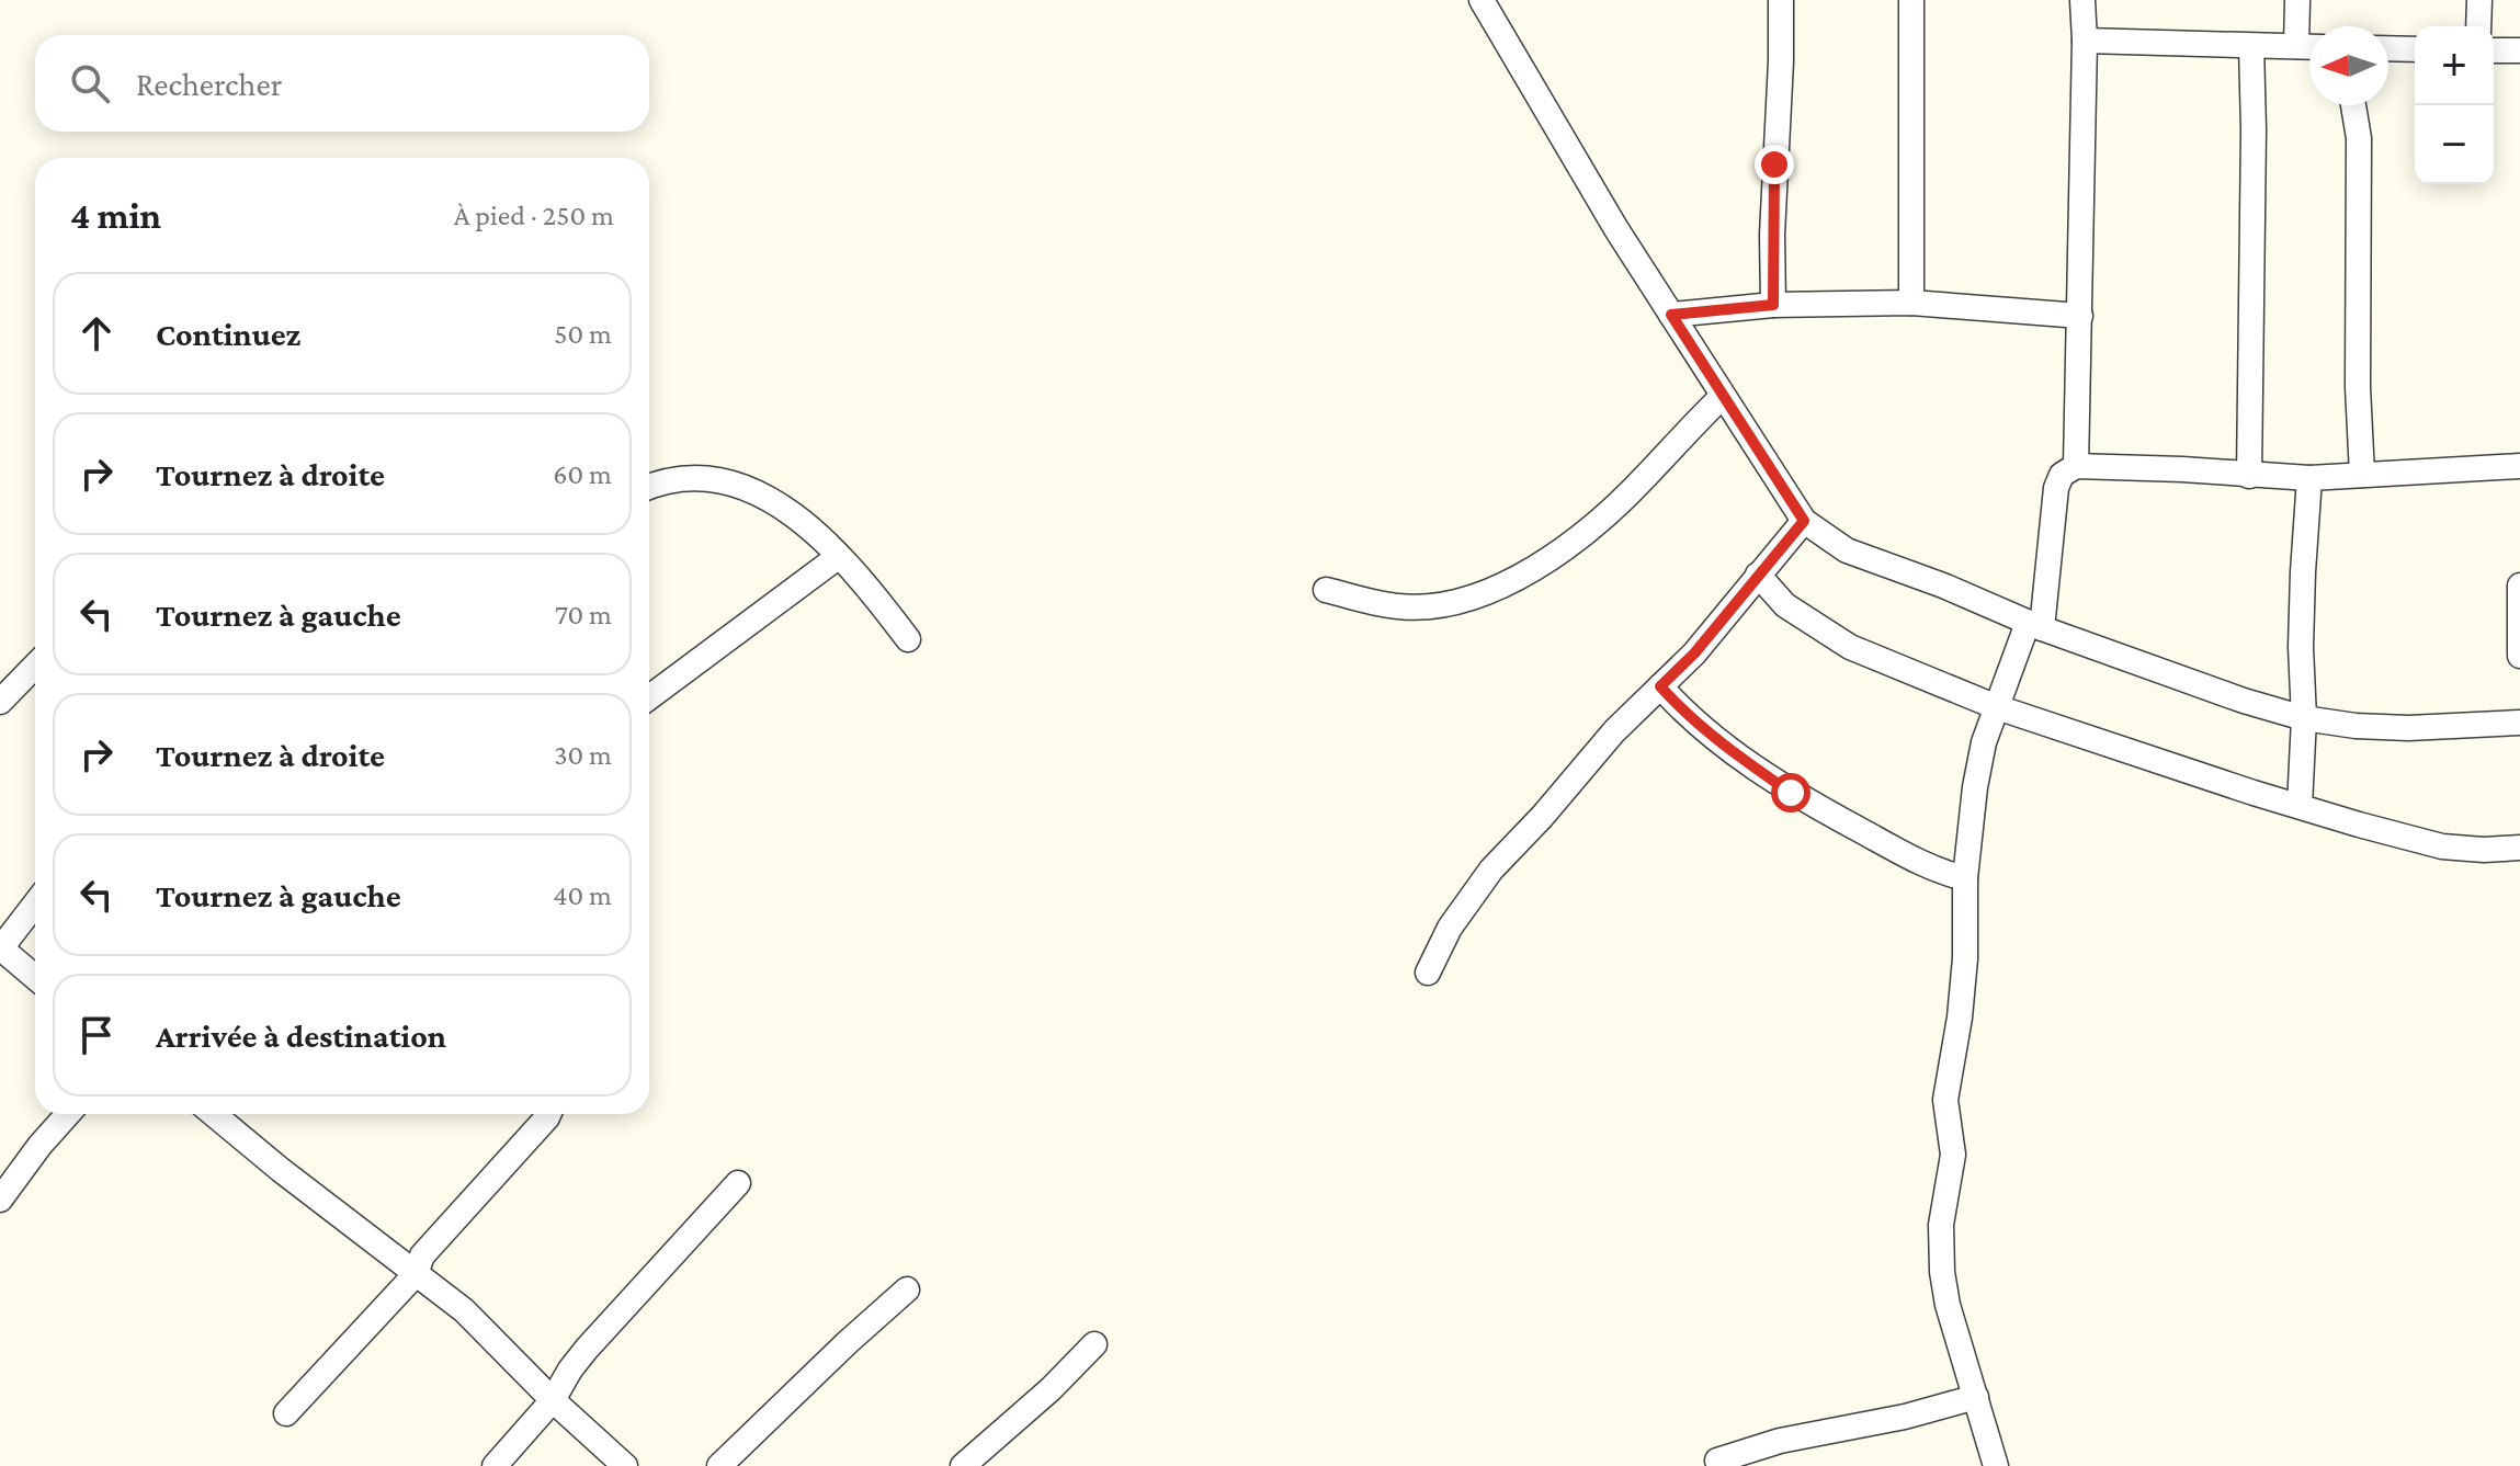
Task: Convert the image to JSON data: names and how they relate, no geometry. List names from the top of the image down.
{
  "north": "left",
  "page": {
    "map_buttons": ["+", "−"],
    "search": "Rechercher",
    "heading": ["4 min", "À pied · 250 m"],
    "list": [
      ["Continuez", "50 m"],
      ["Tournez à droite", "60 m"],
      ["Tournez à gauche", "70 m"],
      ["Tournez à droite", "30 m"],
      ["Tournez à gauche", "40 m"],
      "Arrivée à destination"
    ]
  }
}
